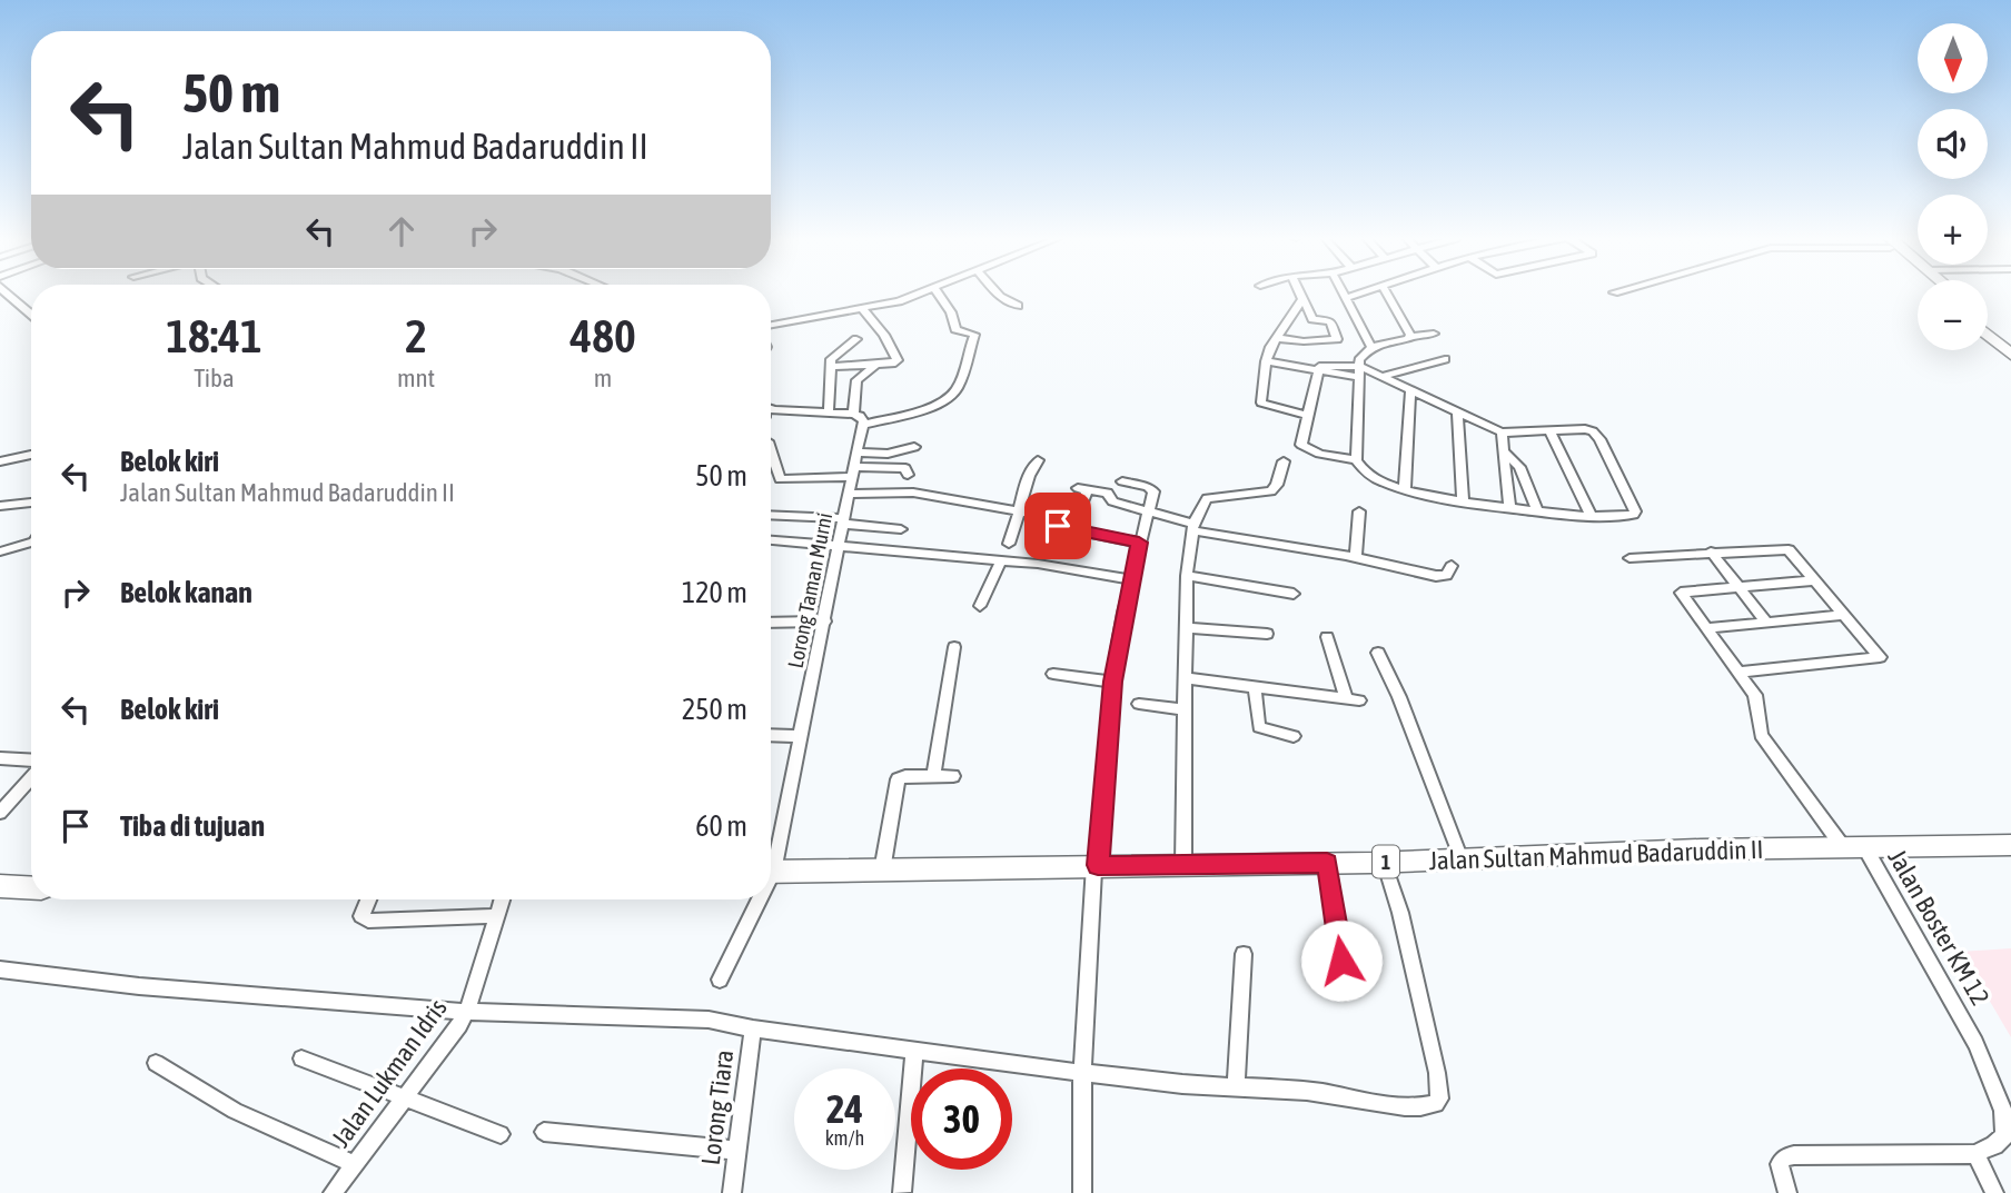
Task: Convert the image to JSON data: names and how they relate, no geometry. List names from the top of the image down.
{
  "streets": {
    "highway": ["Jalan Sultan Mahmud Badaruddin II", "1"],
    "street": [
      "Lorong Taman Murni",
      "Jalan Boster KM 12",
      "Jalan Lukman Idris",
      "Lorong Tiara"
    ]
  },
  "crossings": [
    ["Jalan Sultan Mahmud Badaruddin II", "Jalan Boster KM 12"]
  ],
  "north": "bottom",
  "page": {
    "map_buttons": ["+", "−"],
    "turn": ["50 m", "Jalan Sultan Mahmud Badaruddin II"],
    "eta": [
      "18:41",
      "Tiba",
      "2",
      "mnt",
      "480",
      "m"
    ],
    "list": [
      {
        "name": "Belok kiri",
        "note": "Jalan Sultan Mahmud Badaruddin II",
        "value": "50 m"
      },
      {
        "name": "Belok kanan",
        "value": "120 m"
      },
      {
        "name": "Belok kiri",
        "value": "250 m"
      },
      {
        "name": "Tiba di tujuan",
        "value": "60 m"
      }
    ],
    "speed": "24 km/h",
    "limit": "30"
  }
}
